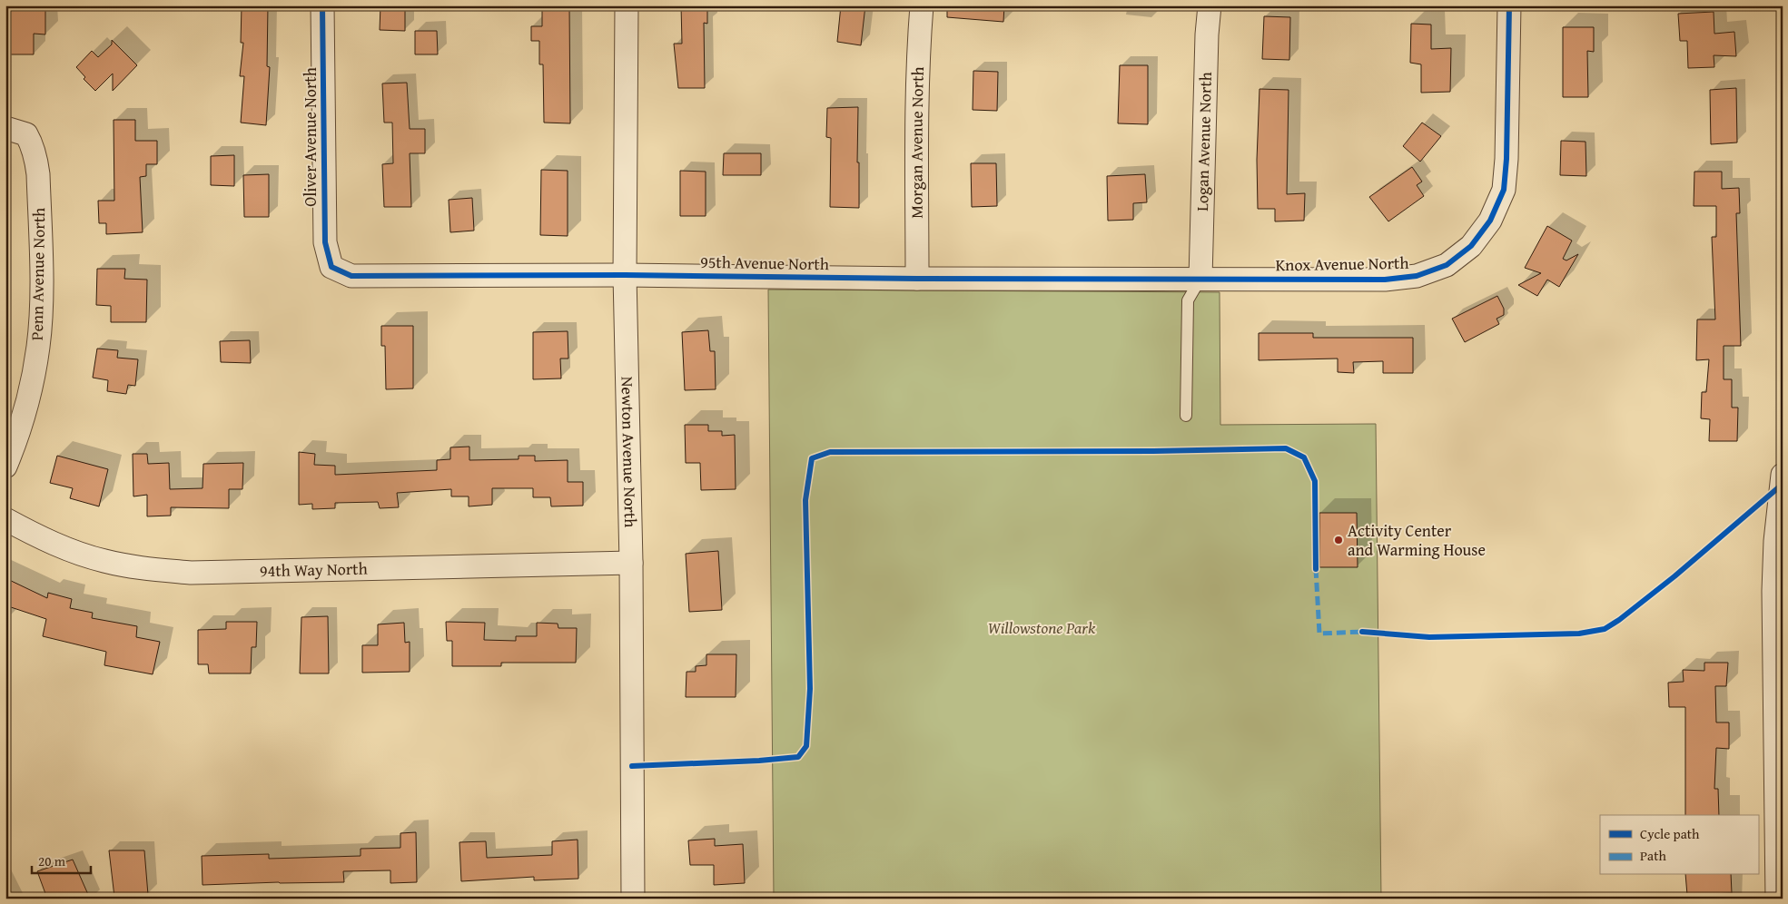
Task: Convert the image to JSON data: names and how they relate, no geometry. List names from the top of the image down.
{
  "streets": {
    "street": [
      "Oliver Avenue North",
      "Logan Avenue North",
      "Morgan Avenue North",
      "95th Avenue North",
      "Knox Avenue North",
      "Penn Avenue North",
      "Newton Avenue North",
      "94th Way North"
    ]
  },
  "crossings": [
    ["Oliver Avenue North", "95th Avenue North"],
    ["Logan Avenue North", "95th Avenue North"],
    ["Logan Avenue North", "Knox Avenue North"],
    ["Morgan Avenue North", "95th Avenue North"],
    ["95th Avenue North", "Knox Avenue North"],
    ["95th Avenue North", "Newton Avenue North"],
    ["Newton Avenue North", "94th Way North"]
  ],
  "parks": ["Willowstone Park"],
  "places": ["Activity Center and Warming House"],
  "legend": ["Cycle path", "Path"],
  "scale_bar": "20 m"
}
